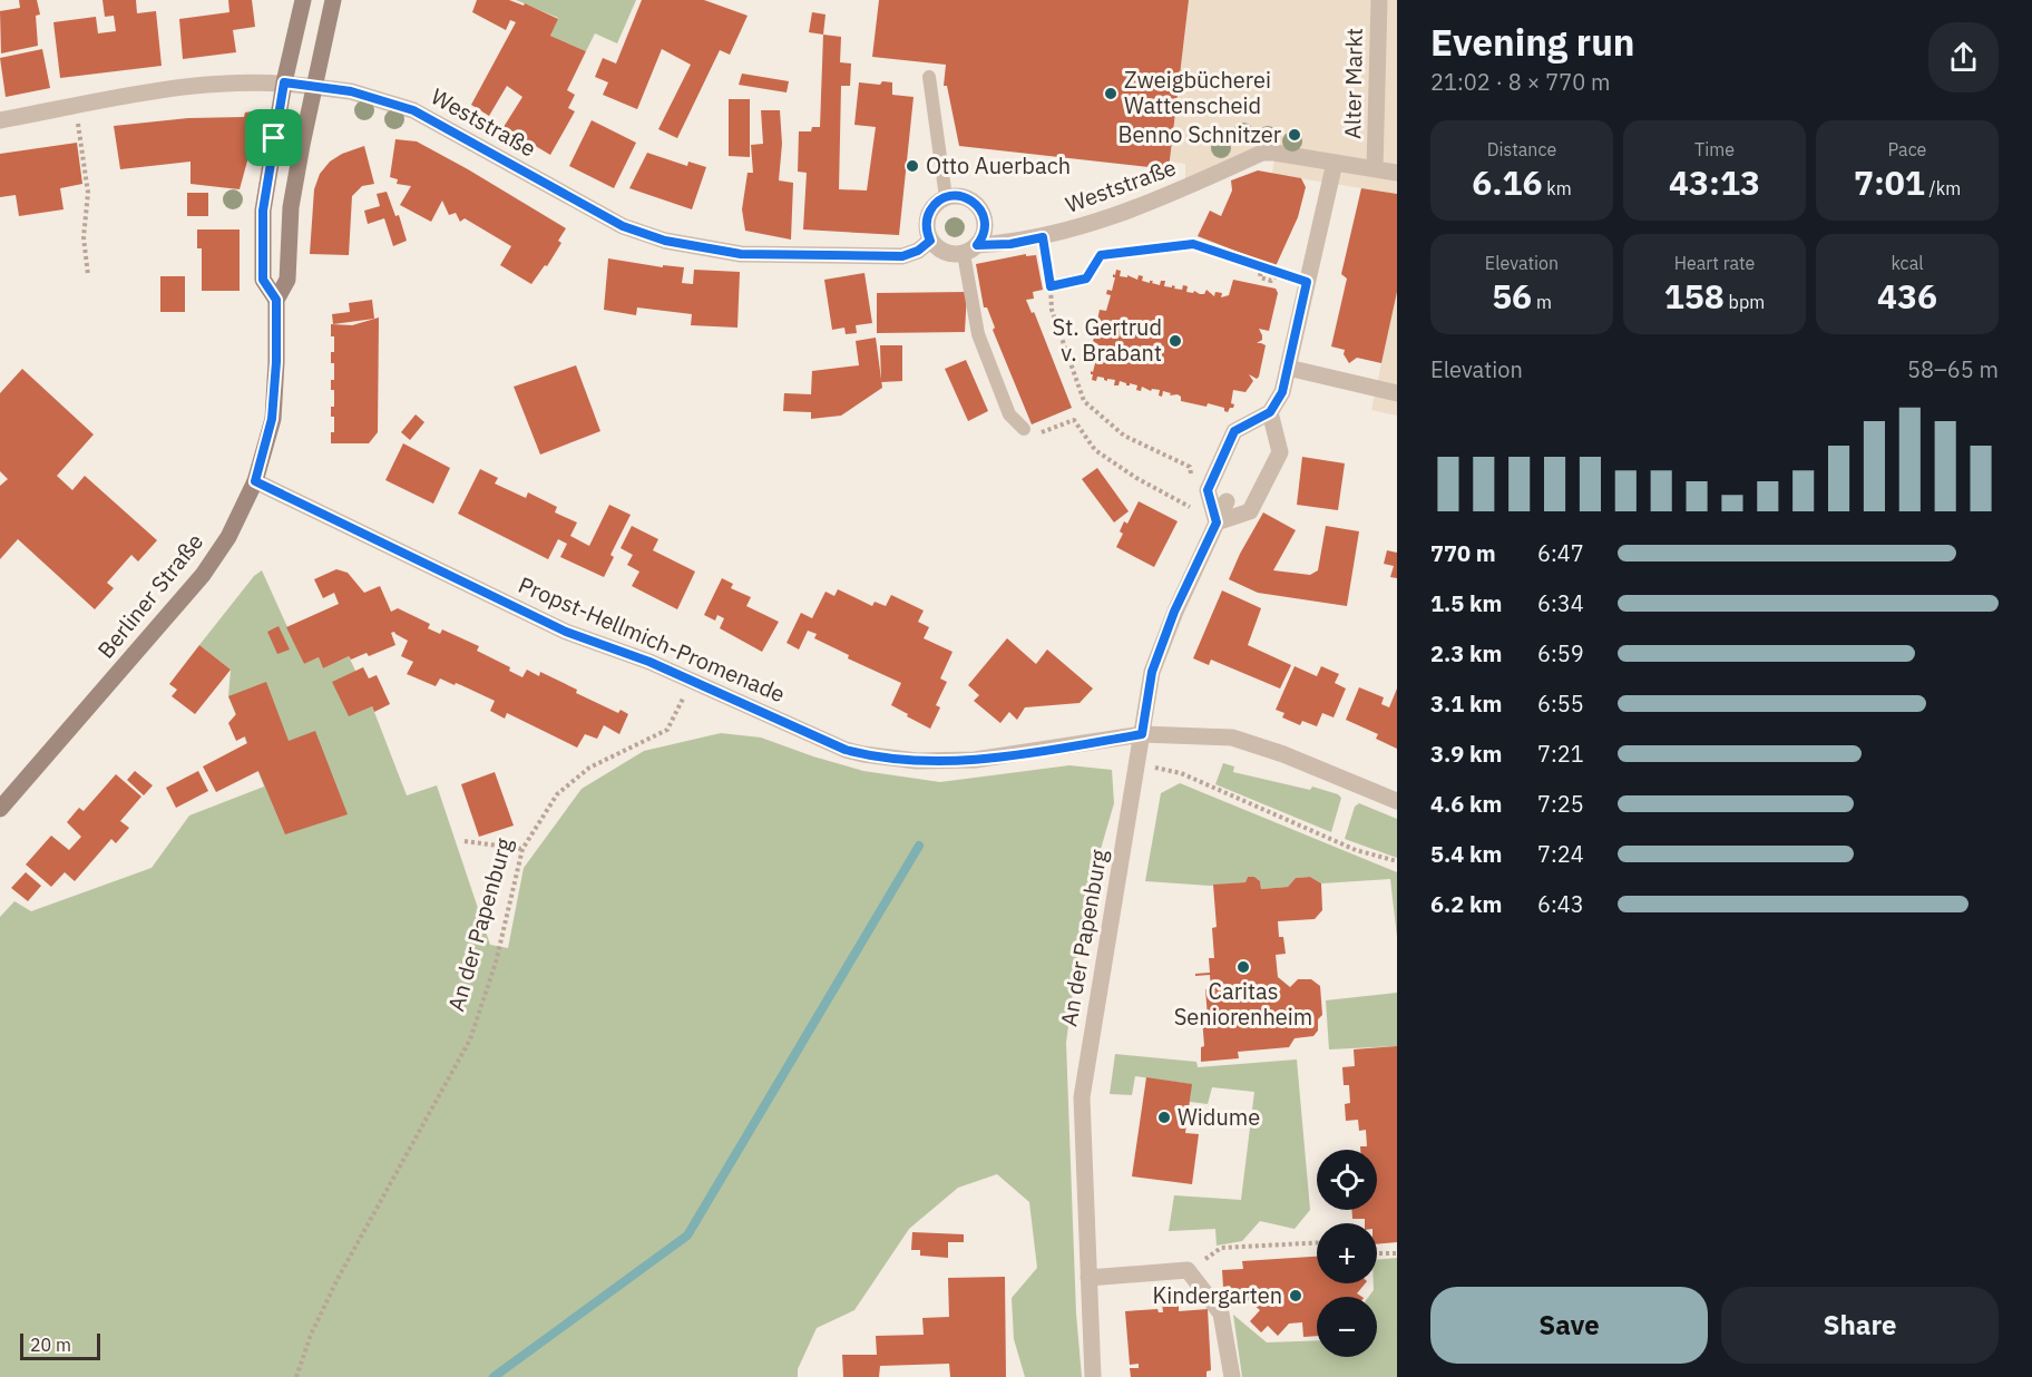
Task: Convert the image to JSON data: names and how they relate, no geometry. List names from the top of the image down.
{
  "streets": {
    "main road": ["Berliner Straße"],
    "street": [
      "Alter Markt",
      "Weststraße",
      "Propst-Hellmich-Promenade",
      "An der Papenburg"
    ]
  },
  "crossings": [
    ["Weststraße", "Berliner Straße"],
    ["Berliner Straße", "Propst-Hellmich-Promenade"],
    ["Propst-Hellmich-Promenade", "An der Papenburg"]
  ],
  "places": [
    "Zweigbücherei Wattenscheid",
    "Benno Schnitzer",
    "Otto Auerbach",
    "St. Gertrud v. Brabant",
    "Caritas Seniorenheim",
    "Widume",
    "Kindergarten"
  ],
  "scale_bar": "20 m",
  "page": {
    "heading": ["Evening run", "21:02 · 8 × 770 m"],
    "stats": [
      ["Distance", "6.16 km"],
      ["Time", "43:13"],
      ["Pace", "7:01 /km"],
      ["Elevation", "56 m"],
      ["Heart rate", "158 bpm"],
      ["kcal", "436"]
    ],
    "chart": ["Elevation", "58–65 m"],
    "list": [
      {
        "name": "770 m",
        "note": "6:47"
      },
      {
        "name": "1.5 km",
        "note": "6:34"
      },
      {
        "name": "2.3 km",
        "note": "6:59"
      },
      {
        "name": "3.1 km",
        "note": "6:55"
      },
      {
        "name": "3.9 km",
        "note": "7:21"
      },
      {
        "name": "4.6 km",
        "note": "7:25"
      },
      {
        "name": "5.4 km",
        "note": "7:24"
      },
      {
        "name": "6.2 km",
        "note": "6:43"
      }
    ],
    "map_buttons": ["+", "−"],
    "buttons": ["Save", "Share"],
    "scale": "20 m"
  }
}
